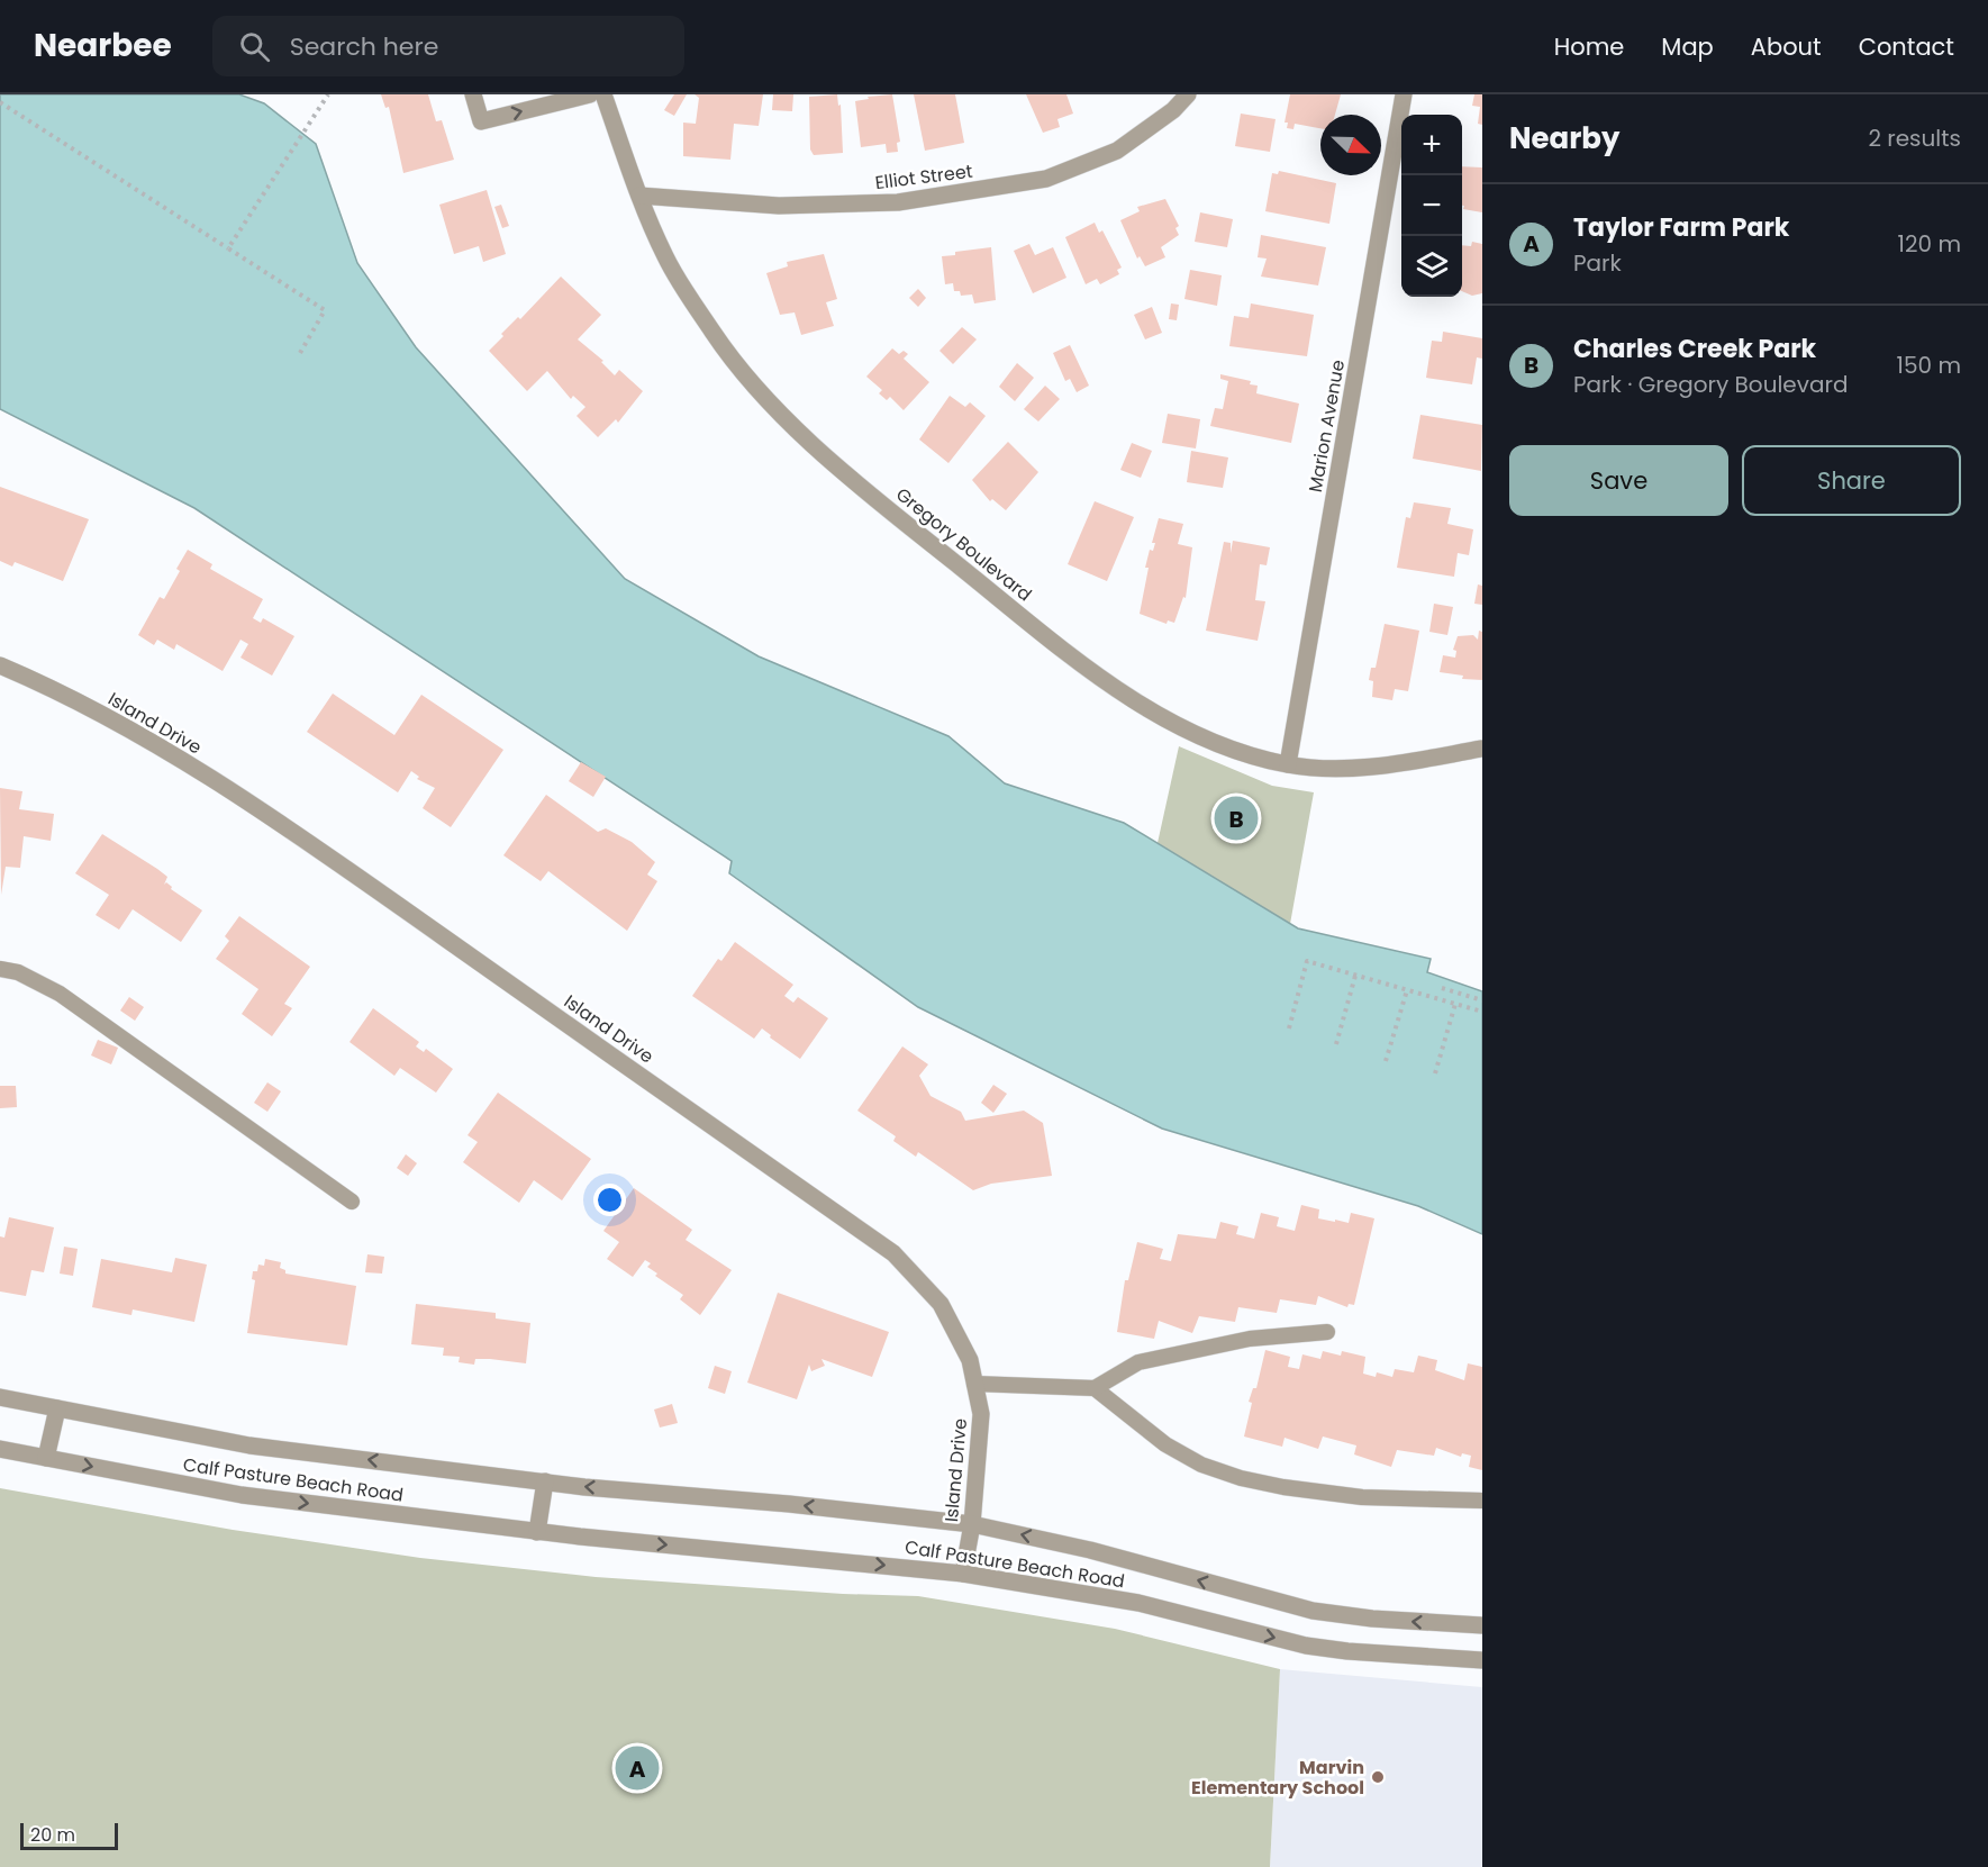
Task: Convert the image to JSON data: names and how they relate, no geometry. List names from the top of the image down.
{
  "streets": {
    "street": [
      "Elliot Street",
      "Marion Avenue",
      "Gregory Boulevard",
      "Island Drive",
      "Calf Pasture Beach Road"
    ]
  },
  "crossings": [
    ["Elliot Street", "Gregory Boulevard"],
    ["Marion Avenue", "Gregory Boulevard"],
    ["Island Drive", "Calf Pasture Beach Road"]
  ],
  "places": ["Marvin Elementary School"],
  "scale_bar": "20 m",
  "north": "bottom right",
  "page": {
    "header": "Nearbee",
    "search": "Search here",
    "nav": [
      "Home",
      "Map",
      "About",
      "Contact"
    ],
    "heading": ["Nearby", "2 results"],
    "map_buttons": ["+", "−"],
    "list": [
      {
        "mark": "A",
        "name": "Taylor Farm Park",
        "note": "Park",
        "value": "120 m"
      },
      {
        "mark": "B",
        "name": "Charles Creek Park",
        "note": "Park · Gregory Boulevard",
        "value": "150 m"
      }
    ],
    "buttons": ["Save", "Share"],
    "pins": ["B", "A"],
    "scale": "20 m"
  }
}
